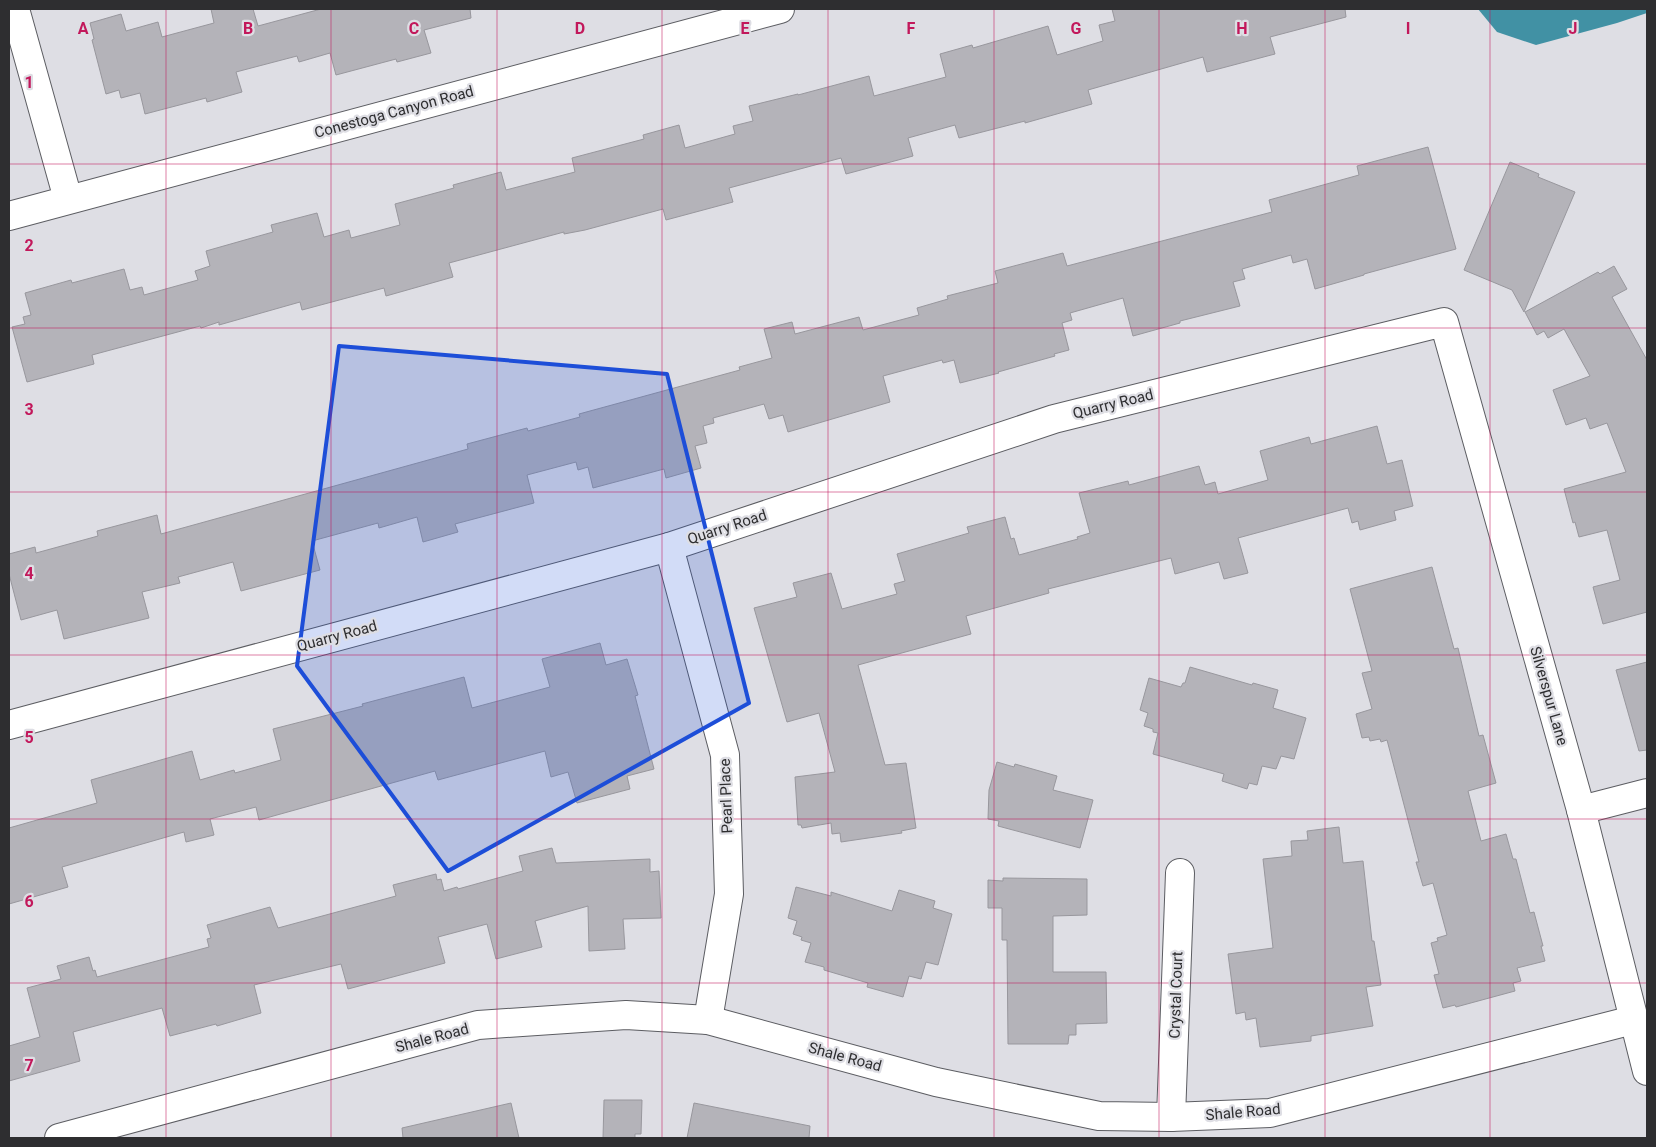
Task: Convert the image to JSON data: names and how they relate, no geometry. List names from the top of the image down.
{
  "streets": {
    "street": [
      "Conestoga Canyon Road",
      "Quarry Road",
      "Silverspur Lane",
      "Pearl Place",
      "Crystal Court",
      "Shale Road"
    ]
  },
  "crossings": [
    ["Quarry Road", "Silverspur Lane"],
    ["Quarry Road", "Pearl Place"],
    ["Silverspur Lane", "Shale Road"],
    ["Pearl Place", "Shale Road"],
    ["Crystal Court", "Shale Road"]
  ],
  "grid": {
    "columns": [
      "A",
      "B",
      "C",
      "D",
      "E",
      "F",
      "G",
      "H",
      "I",
      "J"
    ],
    "rows": [
      "1",
      "2",
      "3",
      "4",
      "5",
      "6",
      "7"
    ]
  }
}
